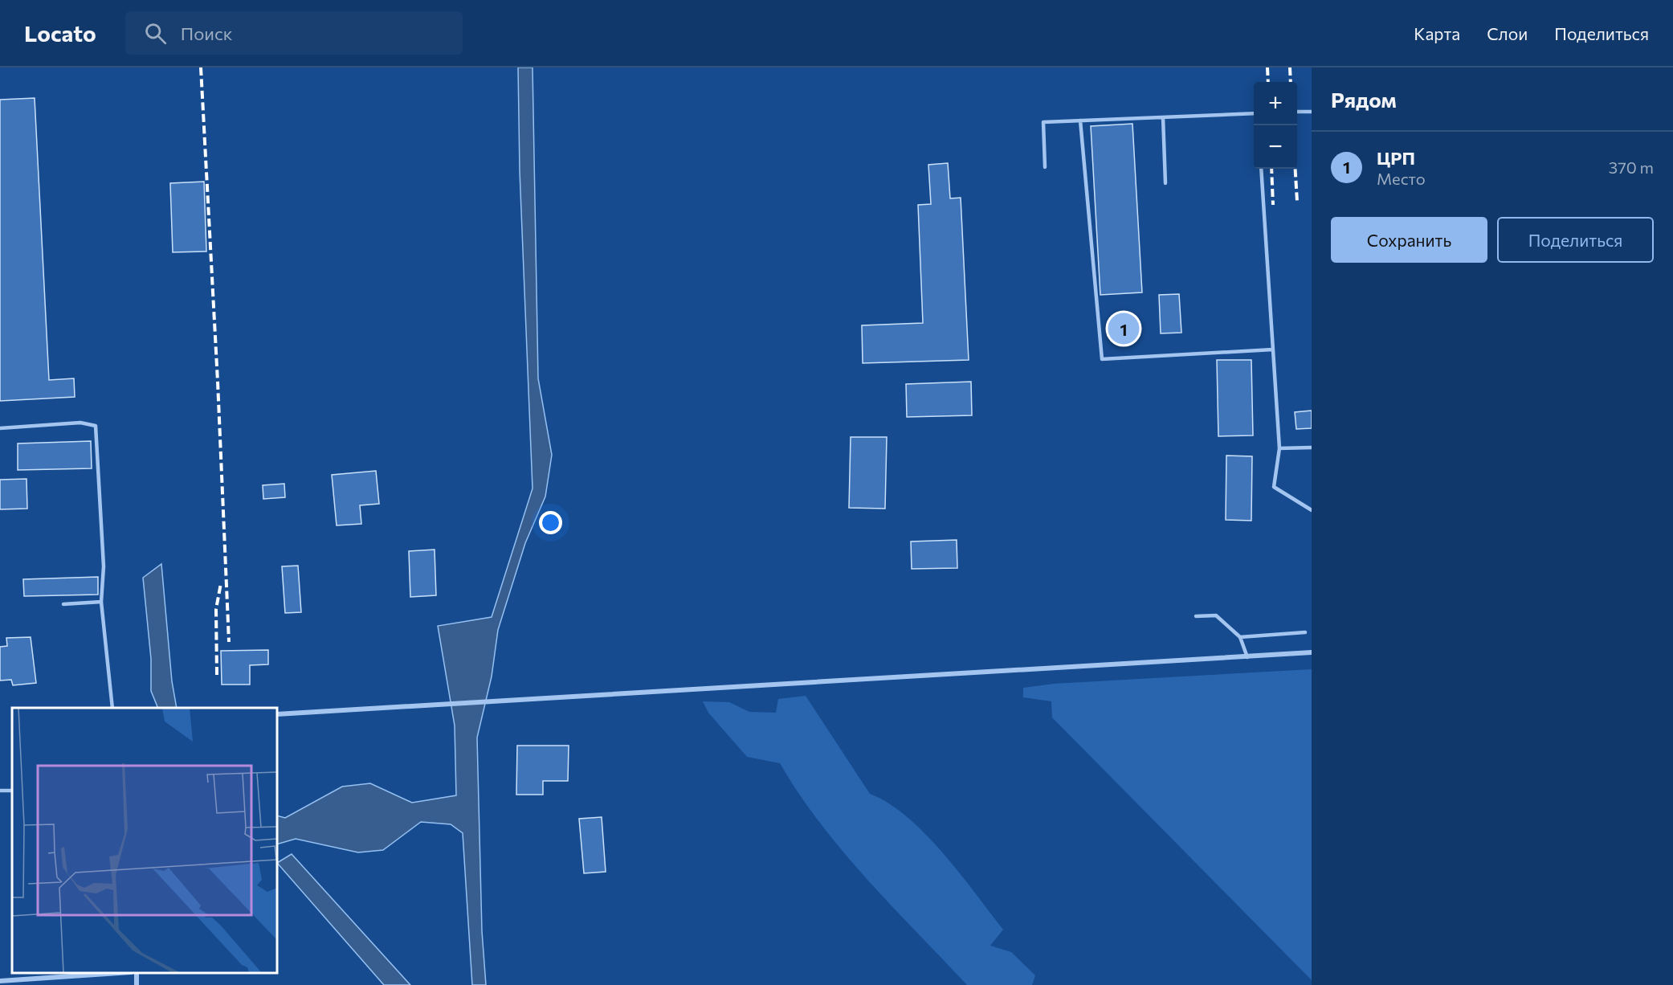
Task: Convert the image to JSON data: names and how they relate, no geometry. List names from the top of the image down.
{
  "page": {
    "header": "Locato",
    "search": "Поиск",
    "nav": ["Карта", "Слои", "Поделиться"],
    "heading": "Рядом",
    "map_buttons": ["+", "−"],
    "list": [
      {
        "mark": "1",
        "name": "ЦРП",
        "note": "Место",
        "value": "370 m"
      }
    ],
    "buttons": ["Сохранить", "Поделиться"],
    "pins": "1"
  }
}
